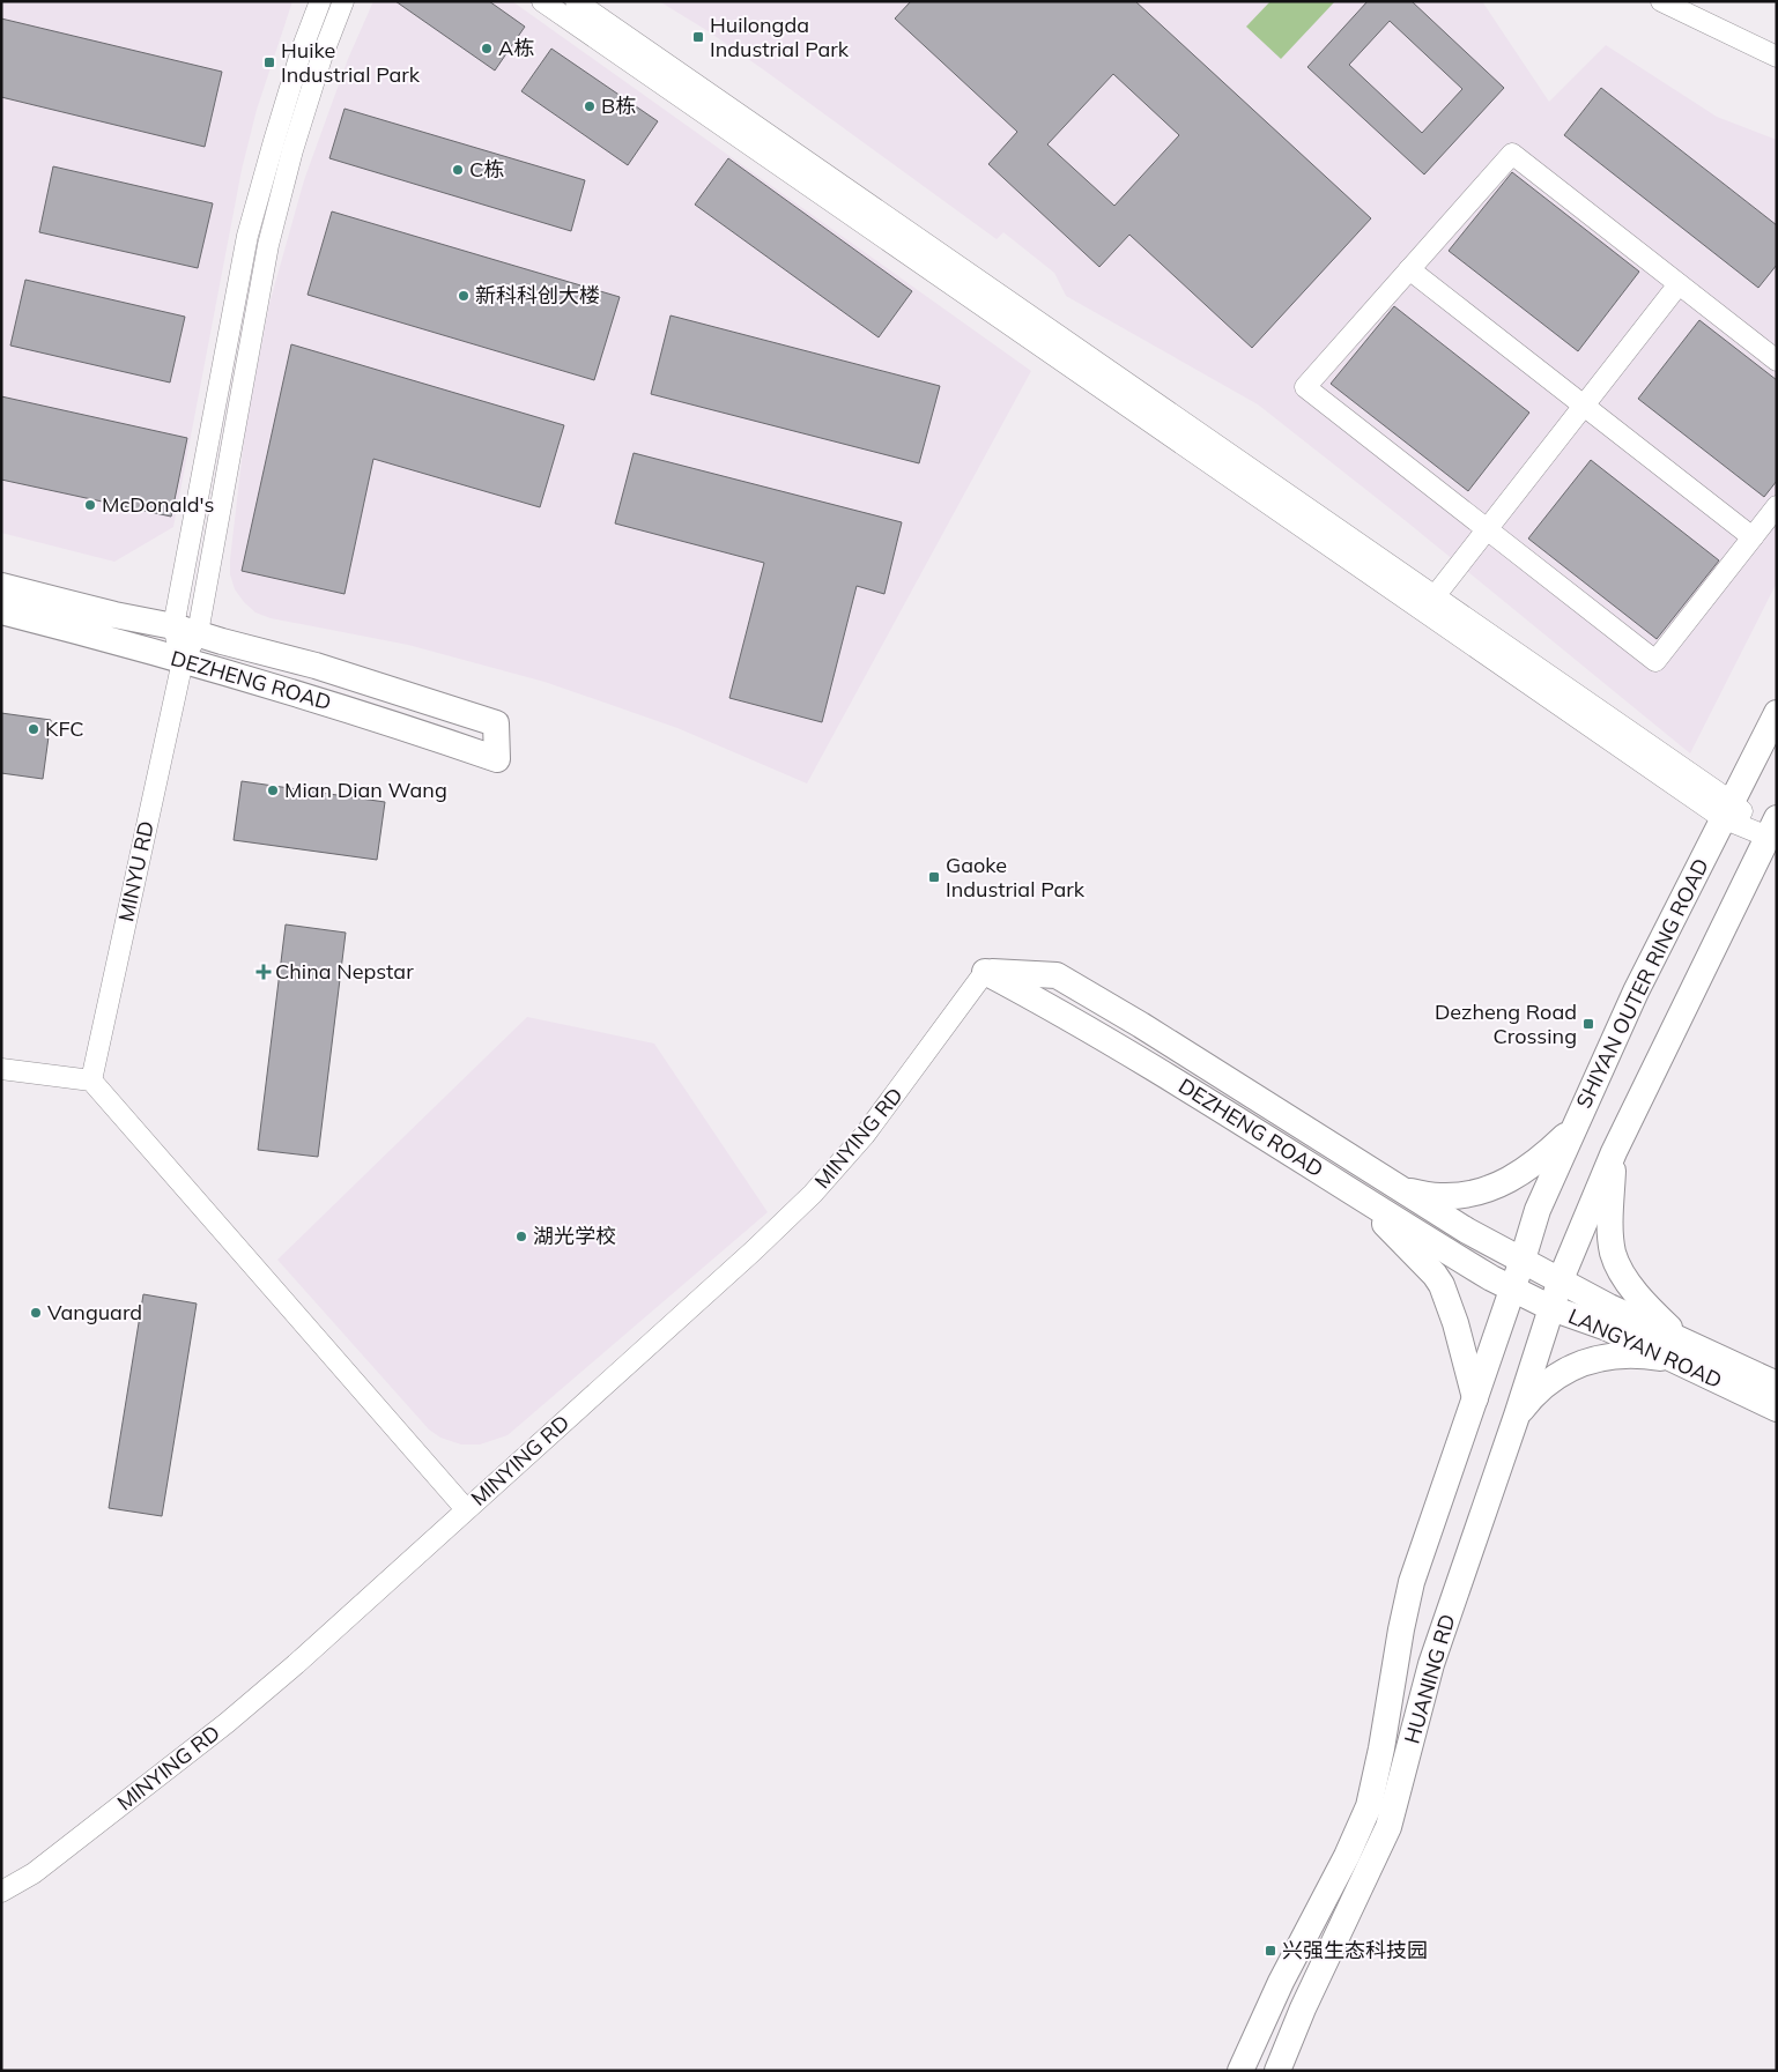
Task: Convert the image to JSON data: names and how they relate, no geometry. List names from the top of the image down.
{
  "streets": {
    "main road": [
      "DEZHENG ROAD",
      "SHIYAN OUTER RING ROAD",
      "LANGYAN ROAD",
      "HUANING RD"
    ],
    "street": ["MINYU RD", "MINYING RD"]
  },
  "crossings": [
    ["DEZHENG ROAD", "MINYU RD"],
    ["DEZHENG ROAD", "SHIYAN OUTER RING ROAD"],
    ["DEZHENG ROAD", "MINYING RD"],
    ["DEZHENG ROAD", "LANGYAN ROAD"],
    ["DEZHENG ROAD", "HUANING RD"],
    ["SHIYAN OUTER RING ROAD", "LANGYAN ROAD"],
    ["SHIYAN OUTER RING ROAD", "HUANING RD"],
    ["LANGYAN ROAD", "HUANING RD"]
  ],
  "places": {
    "transit": [
      "Huilongda Industrial Park",
      "Huike Industrial Park",
      "Gaoke Industrial Park",
      "Dezheng Road Crossing",
      "兴强生态科技园"
    ],
    "other": [
      "A栋",
      "B栋",
      "C栋",
      "新科科创大楼",
      "McDonald's",
      "KFC",
      "Mian Dian Wang",
      "湖光学校",
      "Vanguard"
    ],
    "health": ["China Nepstar"]
  }
}
